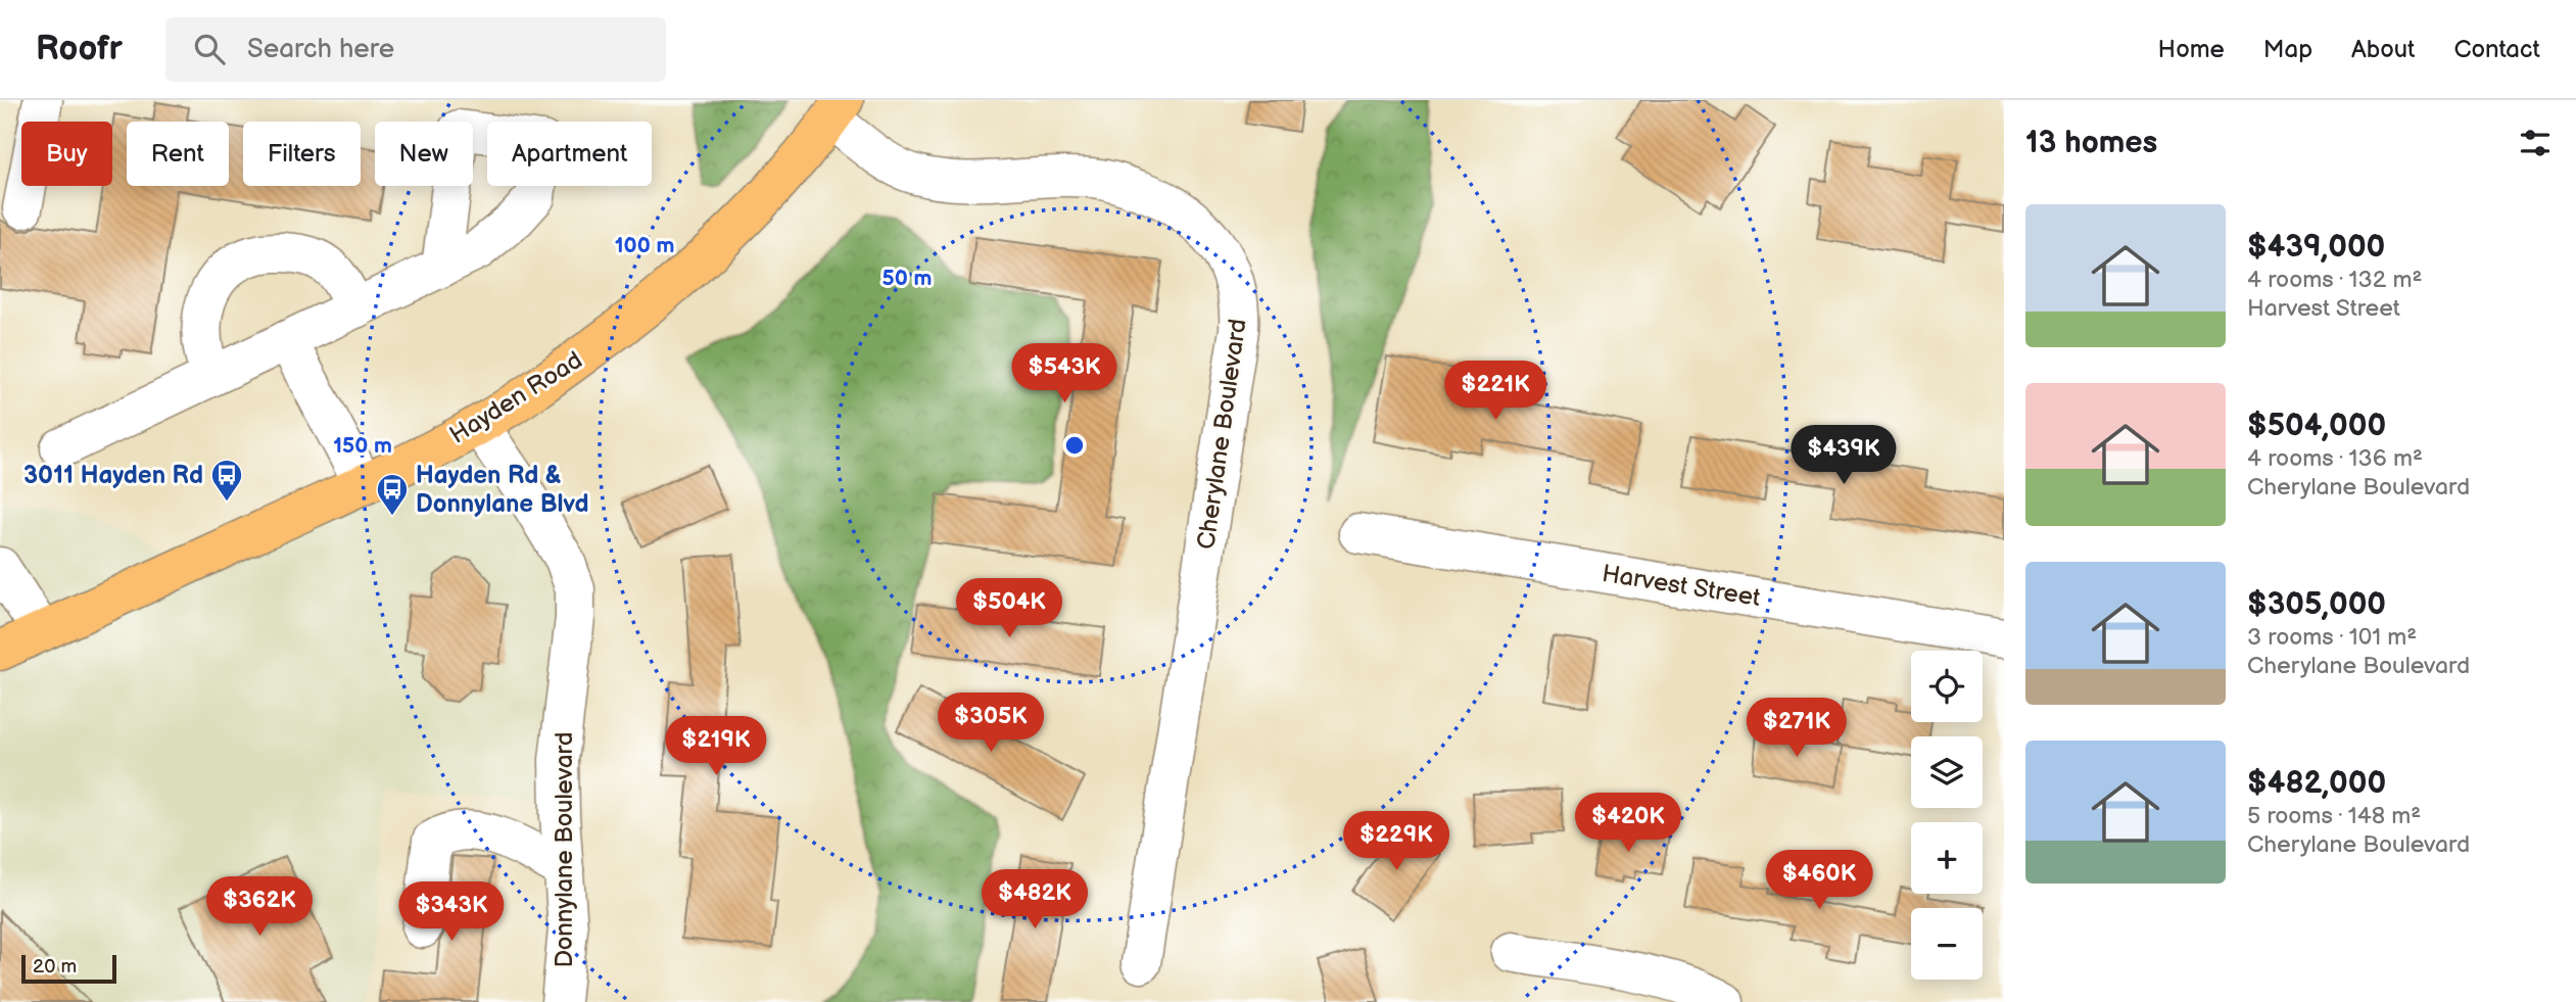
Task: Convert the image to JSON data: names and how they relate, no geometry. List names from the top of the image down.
{
  "streets": {
    "main road": ["Hayden Road"],
    "street": ["Cherylane Boulevard", "Harvest Street", "Donnylane Boulevard"]
  },
  "crossings": [
    ["Hayden Road", "Cherylane Boulevard"],
    ["Hayden Road", "Donnylane Boulevard"]
  ],
  "places": {
    "bus stop": ["3011 Hayden Rd", "Hayden Rd & Donnylane Blvd"]
  },
  "scale_bar": "20 m",
  "page": {
    "header": "Roofr",
    "search": "Search here",
    "nav": [
      "Home",
      "Map",
      "About",
      "Contact"
    ],
    "heading": "13 homes",
    "chip": [
      "Buy",
      "Rent",
      "Filters",
      "New",
      "Apartment"
    ],
    "list": [
      {
        "name": "$439,000",
        "note": "4 rooms · 132 m² · Harvest Street"
      },
      {
        "name": "$504,000",
        "note": "4 rooms · 136 m² · Cherylane Boulevard"
      },
      {
        "name": "$305,000",
        "note": "3 rooms · 101 m² · Cherylane Boulevard"
      },
      {
        "name": "$482,000",
        "note": "5 rooms · 148 m² · Cherylane Boulevard"
      }
    ],
    "price": [
      "$543K",
      "$221K",
      "$439K",
      "$504K",
      "$305K",
      "$271K",
      "$219K",
      "$420K",
      "$229K",
      "$460K",
      "$482K",
      "$362K",
      "$343K"
    ],
    "map_buttons": ["+", "−"],
    "scale": "20 m"
  },
  "rings": ["100 m", "50 m", "150 m"]
}
